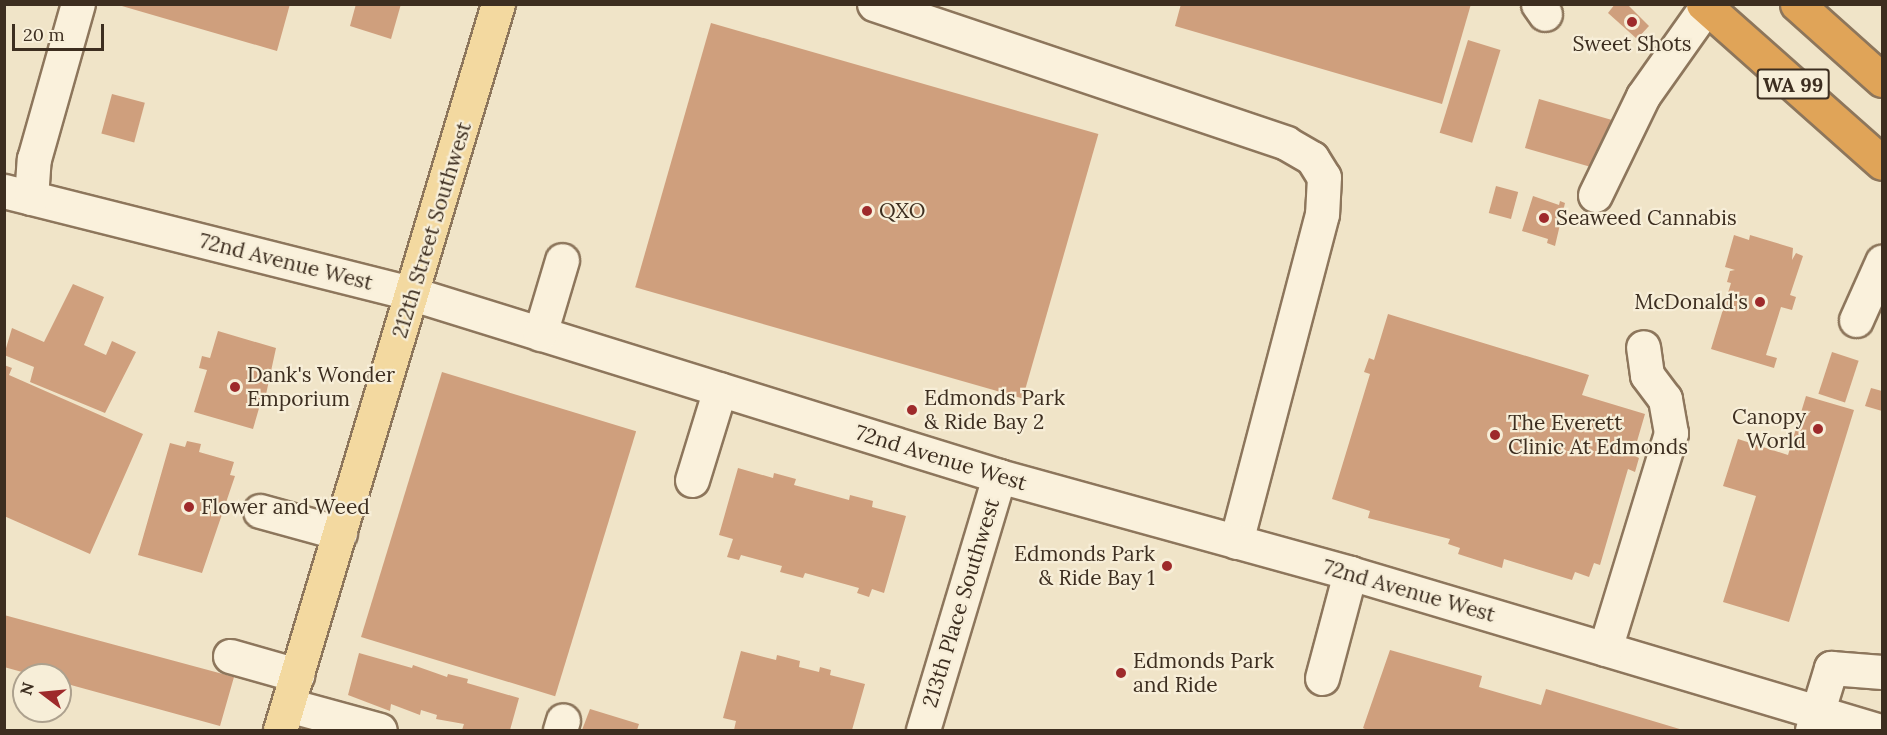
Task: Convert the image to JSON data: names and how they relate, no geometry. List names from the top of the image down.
{
  "streets": {
    "highway": ["WA 99"],
    "main road": ["212th Street Southwest"],
    "street": ["72nd Avenue West", "213th Place Southwest"]
  },
  "crossings": [
    ["212th Street Southwest", "72nd Avenue West"],
    ["72nd Avenue West", "213th Place Southwest"]
  ],
  "places": [
    "Sweet Shots",
    "QXO",
    "Seaweed Cannabis",
    "McDonald's",
    "Dank's Wonder Emporium",
    "Edmonds Park & Ride Bay 2",
    "Canopy World",
    "The Everett Clinic At Edmonds",
    "Flower and Weed",
    "Edmonds Park & Ride Bay 1",
    "Edmonds Park and Ride"
  ],
  "scale_bar": "20 m",
  "north": "left"
}
